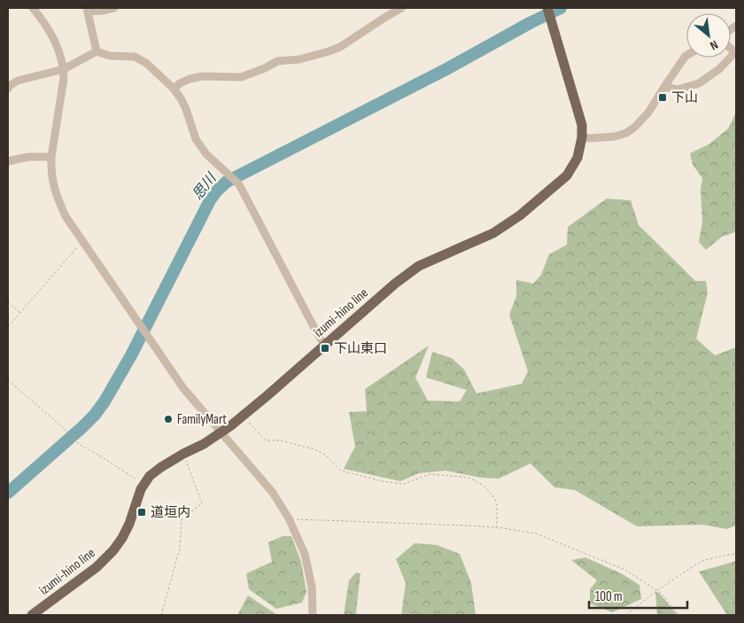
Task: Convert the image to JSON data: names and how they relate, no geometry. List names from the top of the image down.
{
  "streets": {
    "main road": ["izumi-hino line"]
  },
  "water": ["思川"],
  "places": {
    "transit": ["下山", "下山東口", "道垣内"],
    "other": ["FamilyMart"]
  },
  "scale_bar": "100 m",
  "north": "bottom right"
}
